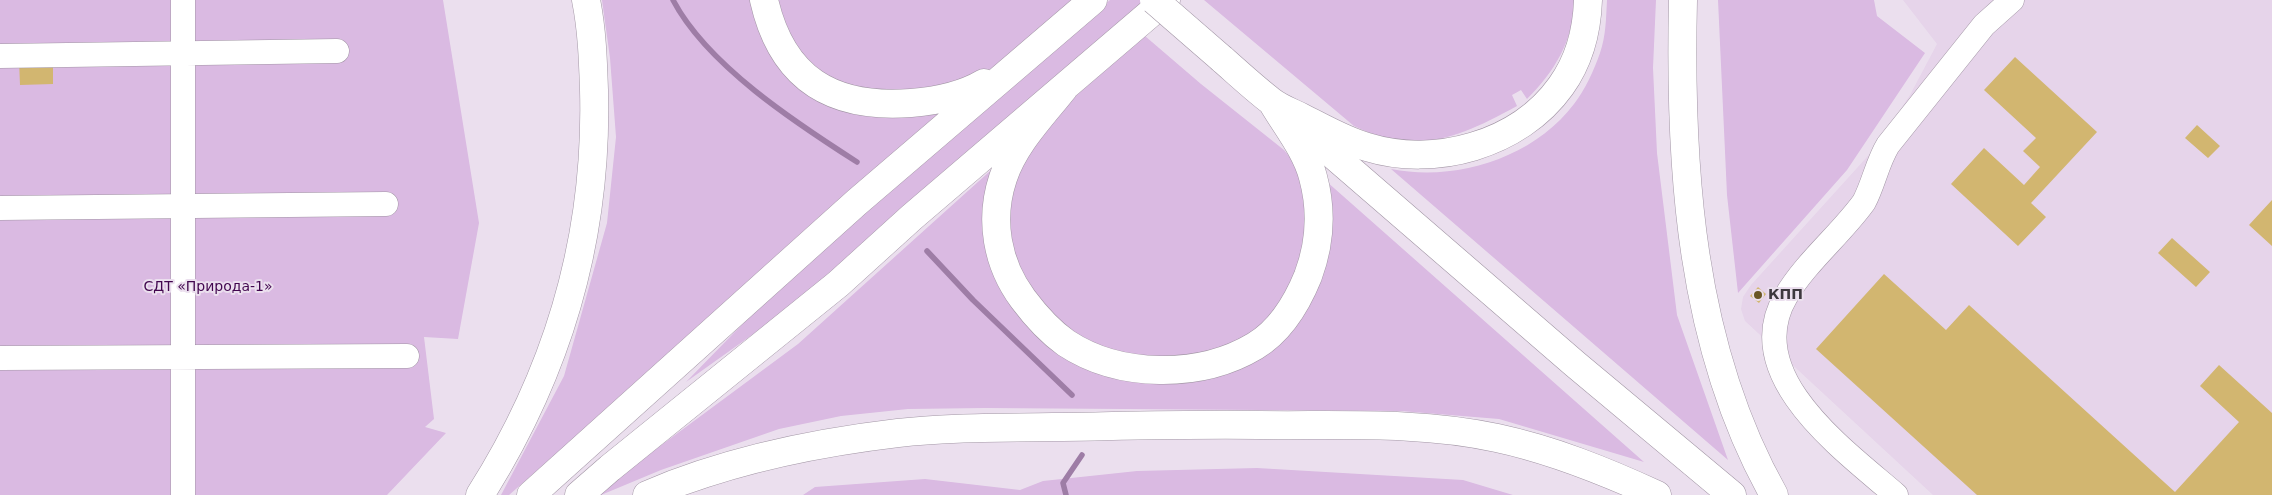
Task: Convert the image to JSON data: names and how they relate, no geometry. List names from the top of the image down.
{
  "parks": ["СДТ «Природа-1»"],
  "places": ["КПП"]
}
